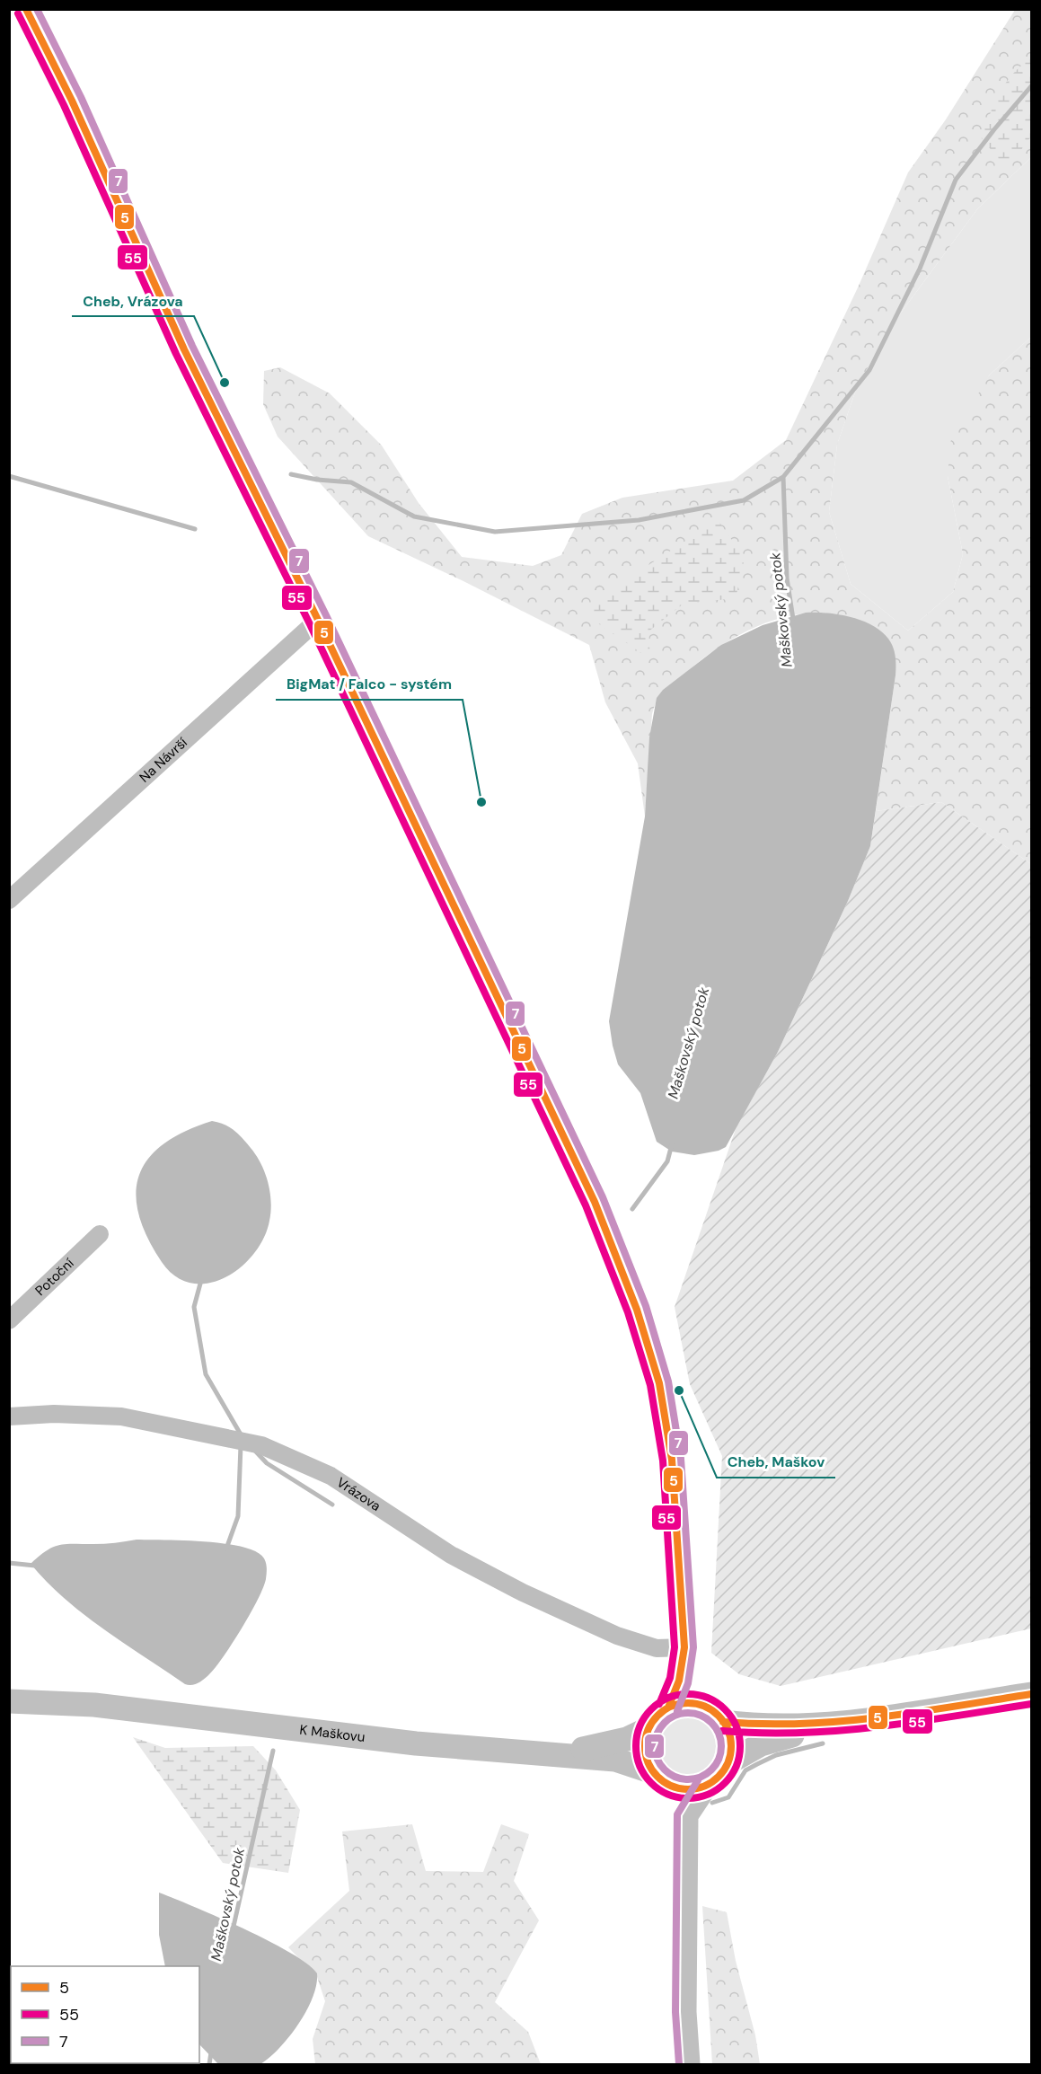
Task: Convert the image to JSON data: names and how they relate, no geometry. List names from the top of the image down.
{
  "streets": {
    "street": [
      "Na Návrší",
      "Potoční",
      "Vrázova",
      "K Maškovu"
    ]
  },
  "water": ["Maškovský potok"],
  "places": ["Cheb, Vrázova", "BigMat / Falco - systém", "Cheb, Maškov"],
  "lines": ["transit line 5", "transit line 7", "transit line 55"],
  "legend": ["5", "55", "7"]
}
